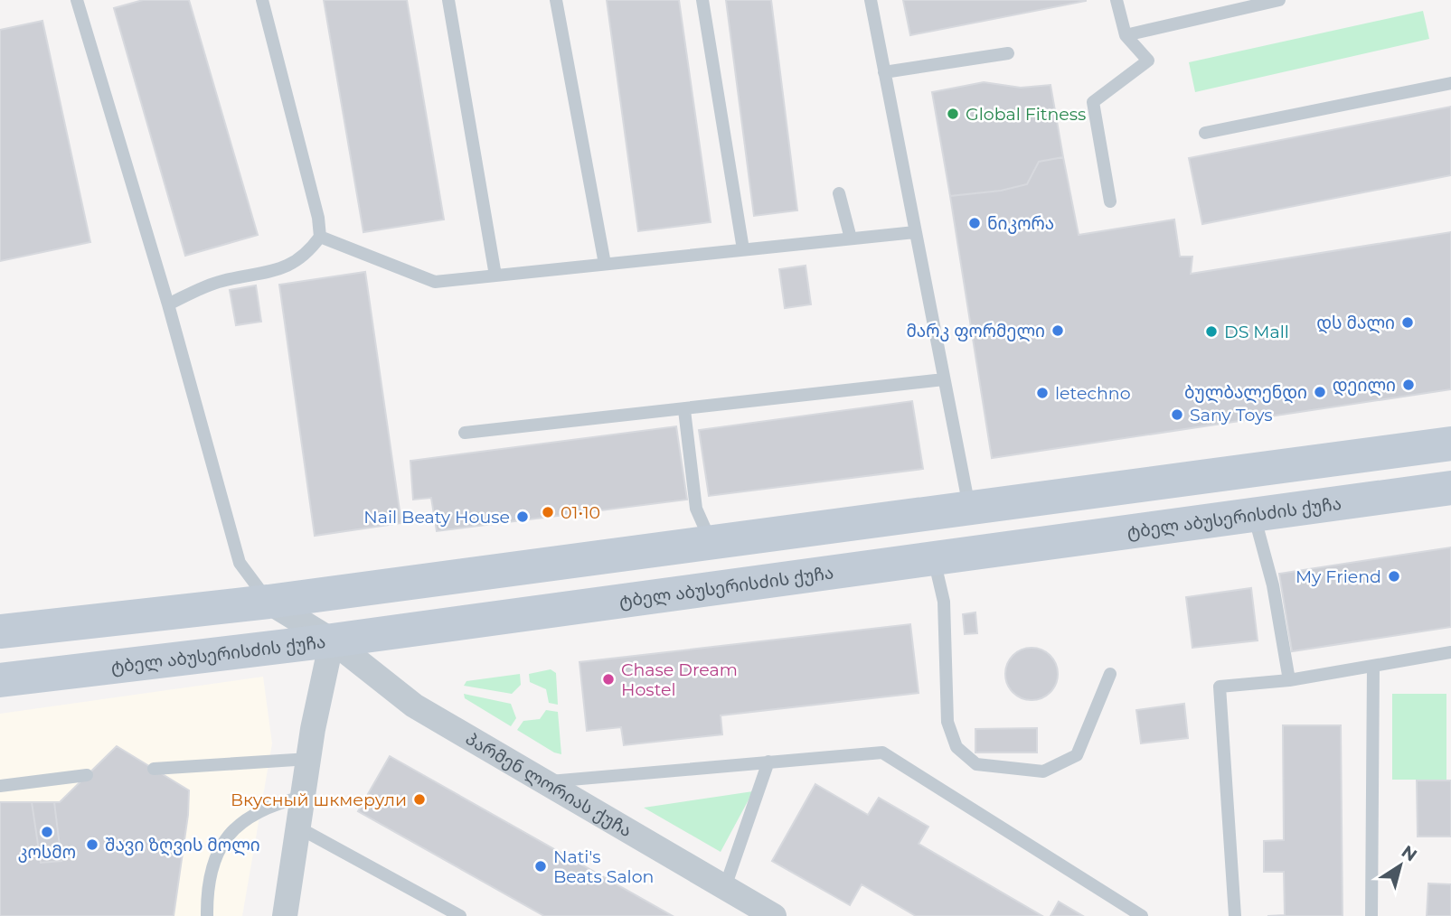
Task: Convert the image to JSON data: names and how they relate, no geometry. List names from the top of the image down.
{
  "streets": {
    "main road": ["ტბელ აბუსერისძის ქუჩა"],
    "street": ["პარმენ ლორიას ქუჩა"]
  },
  "crossings": [
    ["ტბელ აბუსერისძის ქუჩა", "პარმენ ლორიას ქუჩა"]
  ],
  "places": [
    "Global Fitness",
    "ნიკორა",
    "დს მალი",
    "მარკ ფორმელი",
    "DS Mall",
    "დეილი",
    "ბულბალენდი",
    "letechno",
    "Sany Toys",
    "01•10",
    "Nail Beaty House",
    "My Friend",
    "Chase Dream Hostel",
    "Вкусный шкмерули",
    "კოსმო",
    "შავი ზღვის მოლი",
    "Nati's Beats Salon"
  ],
  "north": "top right"
}
